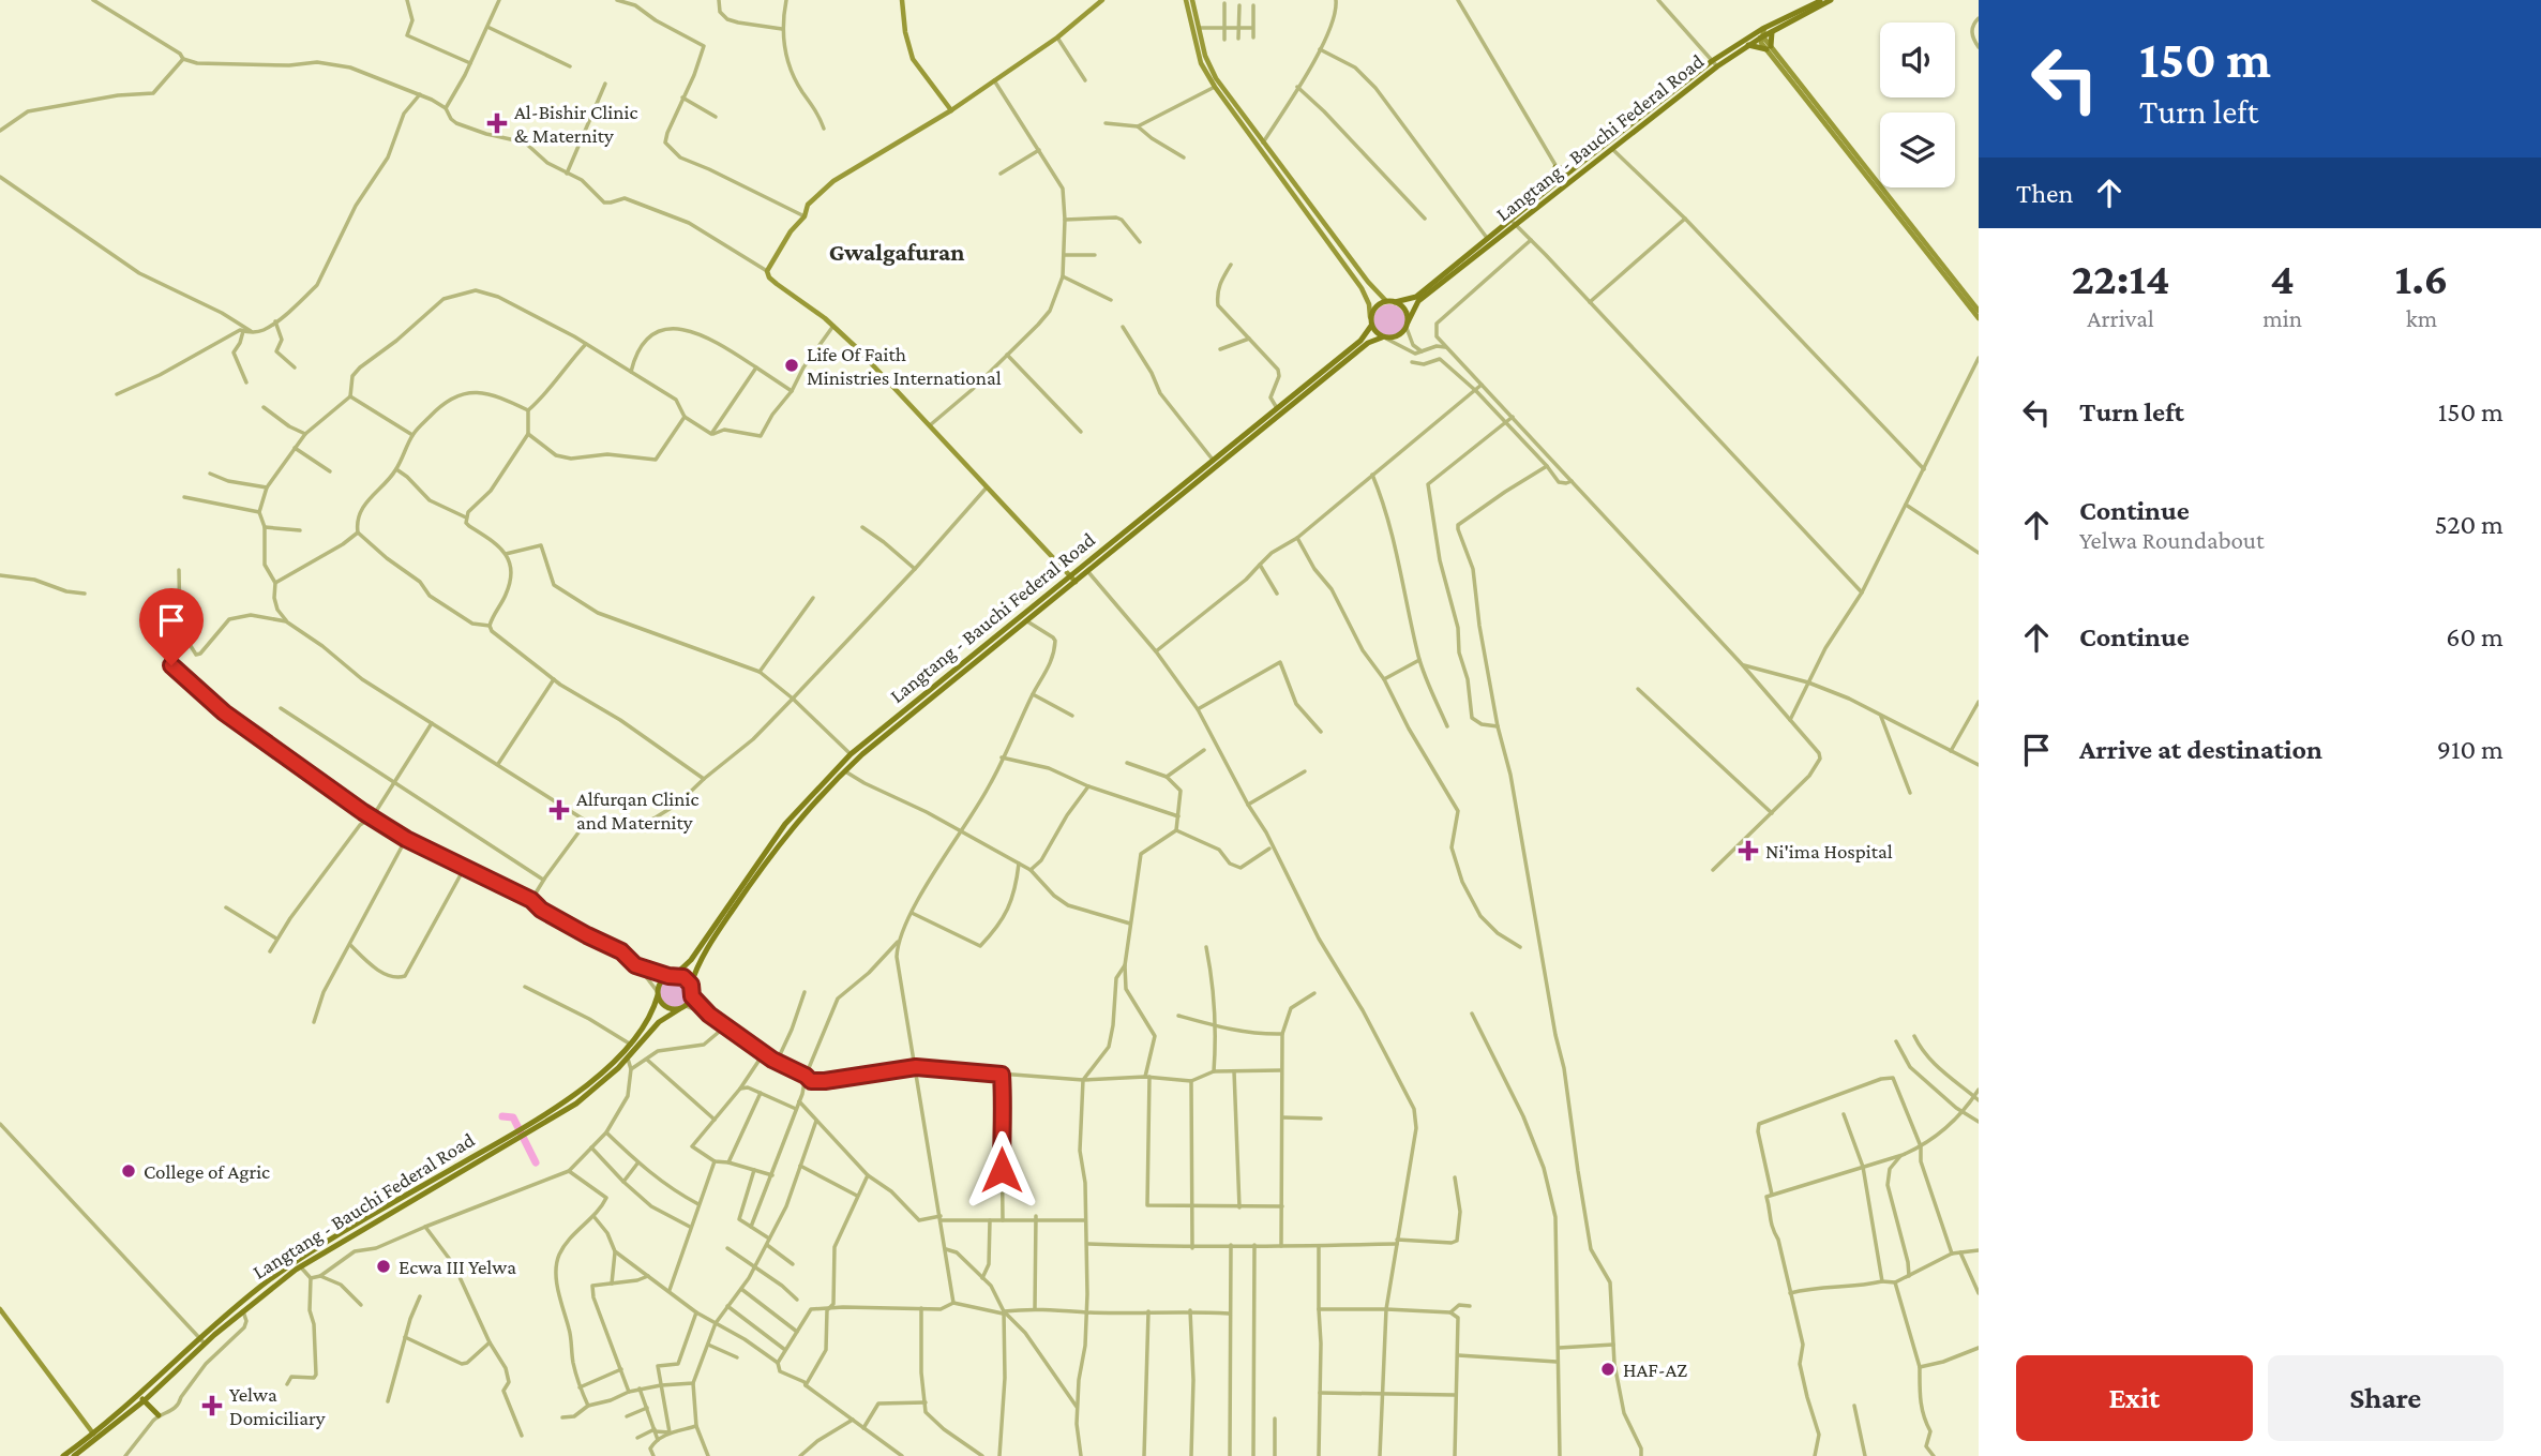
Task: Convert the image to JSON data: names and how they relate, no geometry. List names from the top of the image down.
{
  "streets": {
    "main road": ["Langtang - Bauchi Federal Road"]
  },
  "districts": ["Gwalgafuran"],
  "places": {
    "health": [
      "Al-Bishir Clinic & Maternity",
      "Alfurqan Clinic and Maternity",
      "Ni'ima Hospital",
      "Yelwa Domiciliary"
    ],
    "other": [
      "Life Of Faith Ministries International",
      "College of Agric",
      "Ecwa III Yelwa",
      "HAF-AZ"
    ]
  },
  "page": {
    "turn": ["150 m", "Turn left"],
    "then": "Then",
    "eta": [
      "22:14",
      "Arrival",
      "4",
      "min",
      "1.6",
      "km"
    ],
    "list": [
      {
        "name": "Turn left",
        "value": "150 m"
      },
      {
        "name": "Continue",
        "note": "Yelwa Roundabout",
        "value": "520 m"
      },
      {
        "name": "Continue",
        "value": "60 m"
      },
      {
        "name": "Arrive at destination",
        "value": "910 m"
      }
    ],
    "buttons": ["Exit", "Share"]
  }
}
